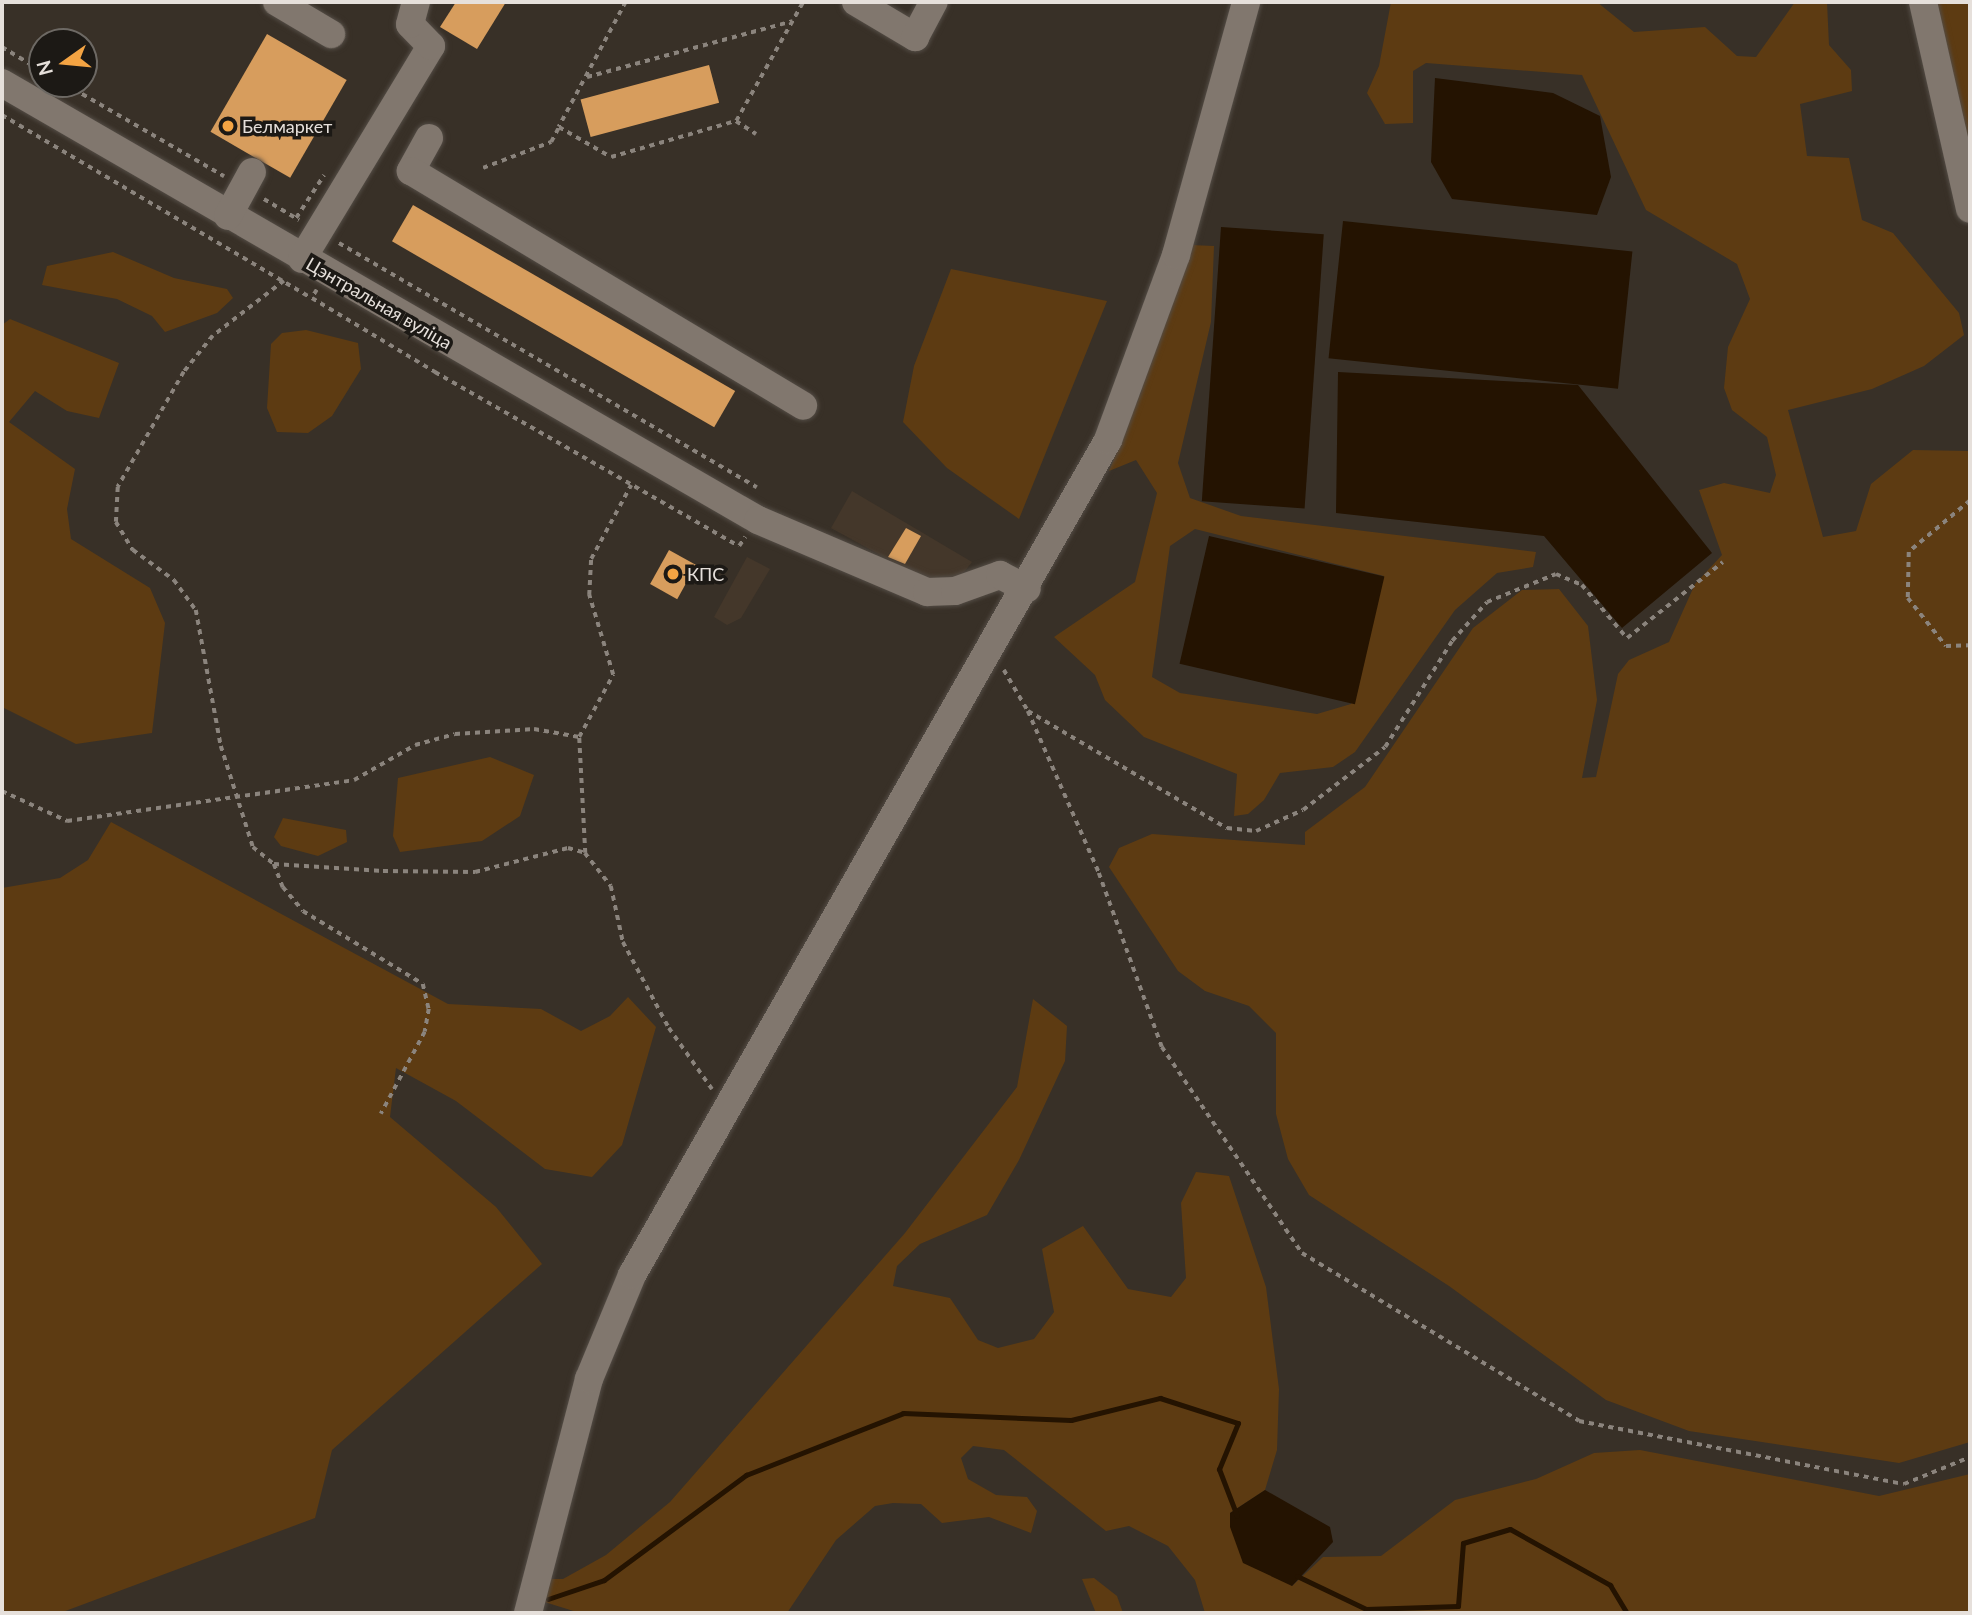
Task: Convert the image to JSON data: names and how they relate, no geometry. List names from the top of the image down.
{
  "streets": {
    "street": ["Цэнтральная вуліца"]
  },
  "places": ["Белмаркет", "КПС"],
  "north": "left"
}
